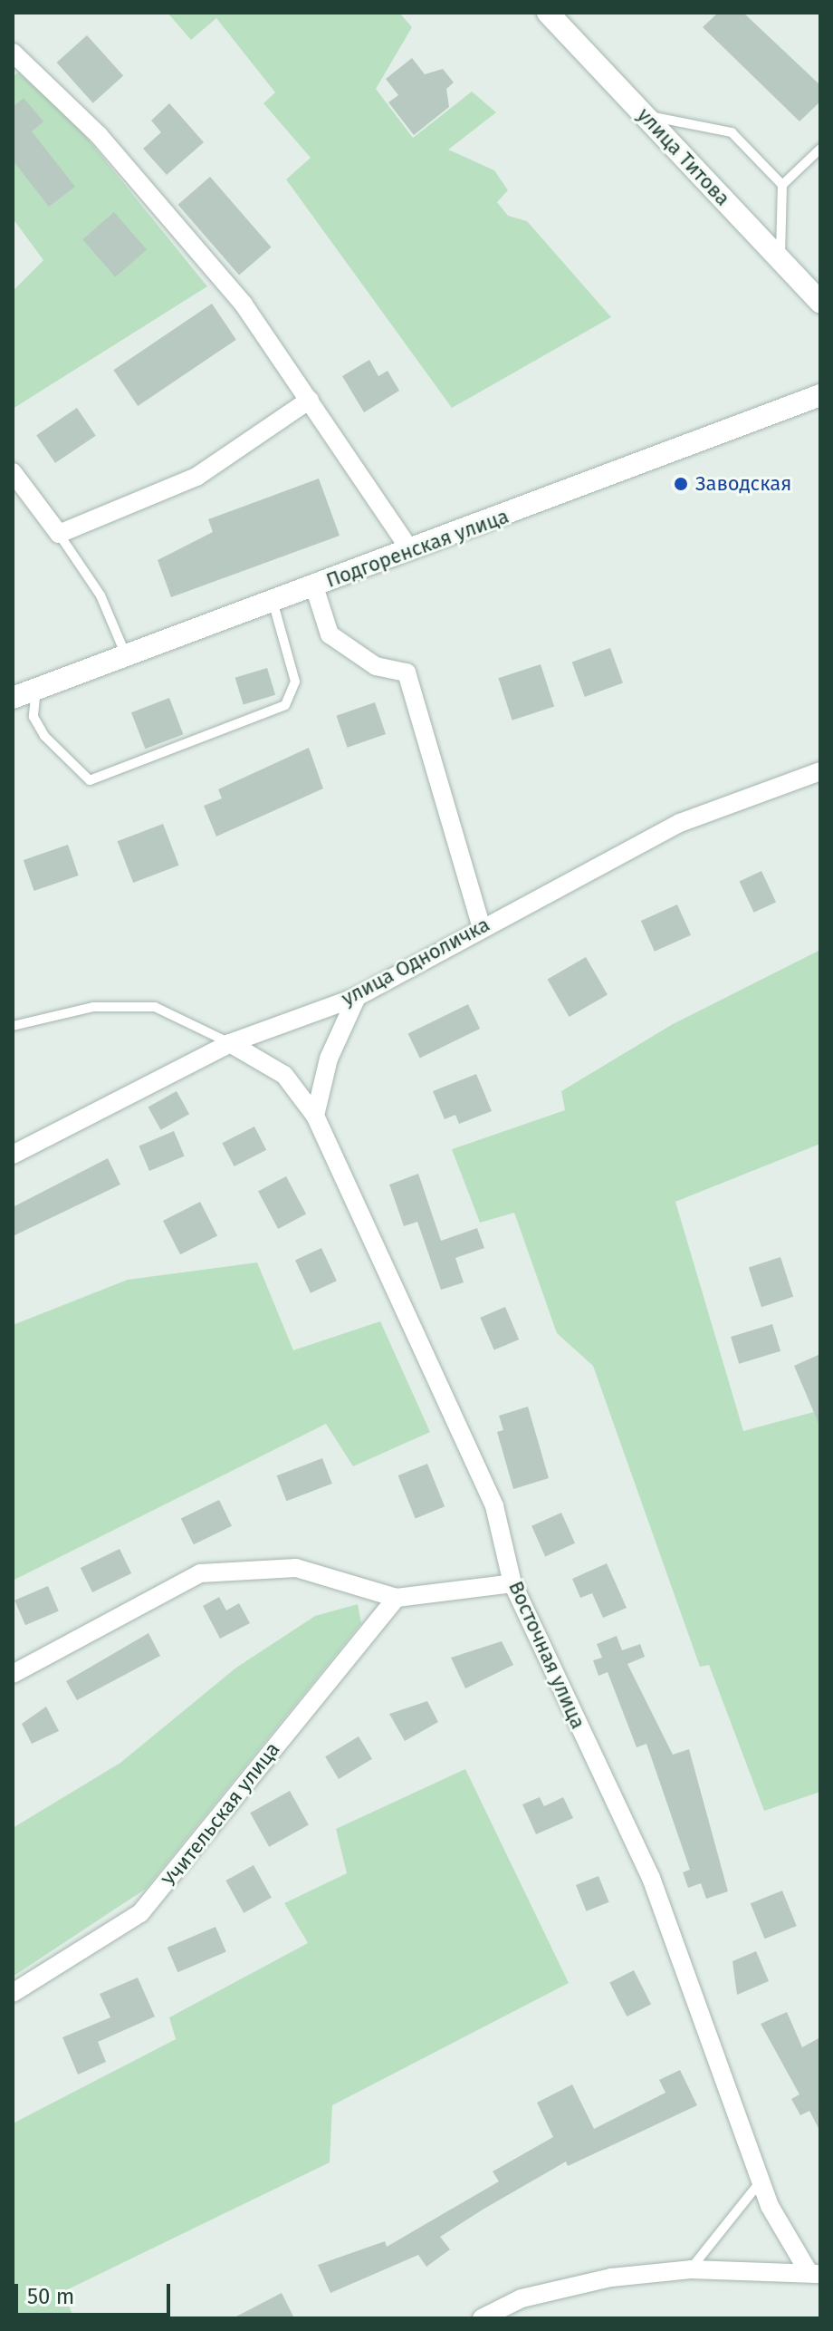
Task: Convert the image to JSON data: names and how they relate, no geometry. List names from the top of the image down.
{
  "streets": {
    "street": [
      "улица Титова",
      "Подгоренская улица",
      "улица Одноличка",
      "Восточная улица",
      "Учительская улица"
    ]
  },
  "crossings": [
    ["улица Одноличка", "Восточная улица"]
  ],
  "places": ["Заводская"],
  "scale_bar": "50 m"
}
